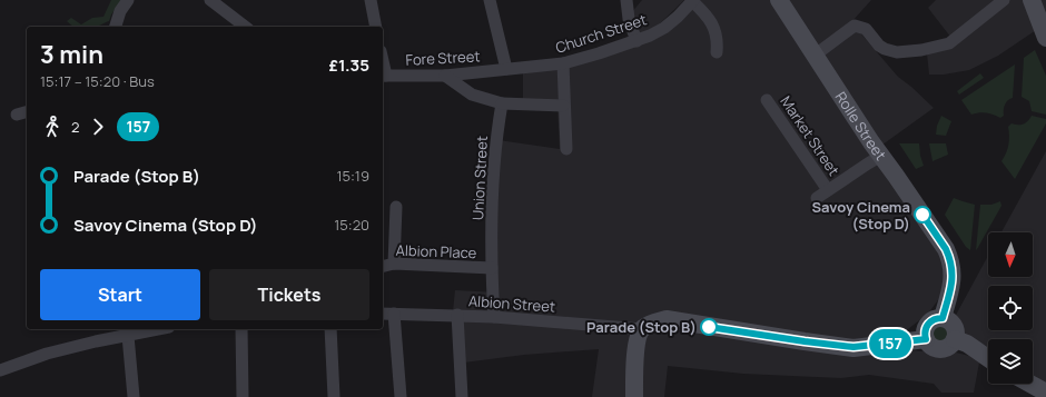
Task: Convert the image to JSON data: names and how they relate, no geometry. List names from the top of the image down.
{
  "streets": {
    "main road": ["Rolle Street"],
    "street": [
      "Church Street",
      "Fore Street",
      "Market Street",
      "Union Street",
      "Albion Place",
      "Albion Street"
    ]
  },
  "crossings": [
    ["Church Street", "Fore Street"],
    ["Rolle Street", "Market Street"],
    ["Union Street", "Albion Place"],
    ["Union Street", "Albion Street"]
  ],
  "places": ["Savoy Cinema (Stop D)", "Parade (Stop B)"],
  "lines": ["bus line 157"],
  "north": "bottom",
  "page": {
    "on_map": "157",
    "heading": ["3 min", "15:17 – 15:20 · Bus", "£1.35"],
    "legs": ["2", "157"],
    "list": [
      {
        "name": "Parade (Stop B)",
        "value": "15:19"
      },
      {
        "name": "Savoy Cinema (Stop D)",
        "value": "15:20"
      }
    ],
    "buttons": ["Start", "Tickets"]
  }
}
